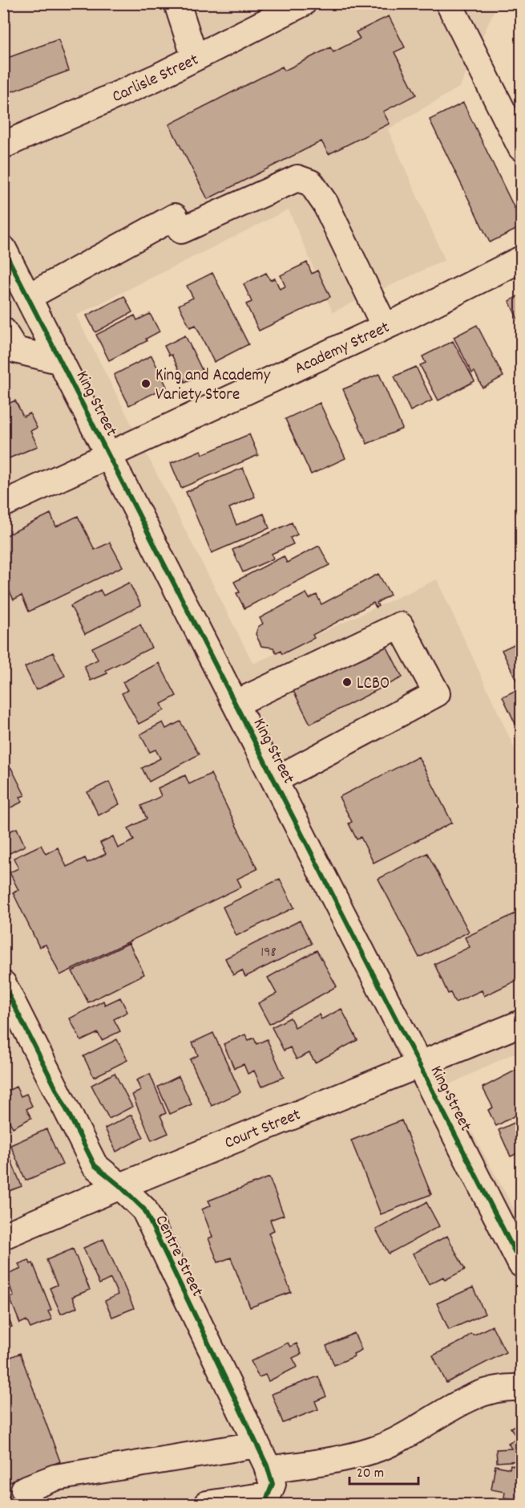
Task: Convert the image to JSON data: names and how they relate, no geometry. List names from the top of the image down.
{
  "streets": {
    "street": [
      "Carlisle Street",
      "Academy Street",
      "King Street",
      "Court Street",
      "Centre Street"
    ]
  },
  "crossings": [
    ["Academy Street", "King Street"],
    ["King Street", "Court Street"],
    ["Court Street", "Centre Street"]
  ],
  "places": ["King and Academy Variety Store", "LCBO"],
  "house_numbers": ["198"],
  "scale_bar": "20 m"
}
